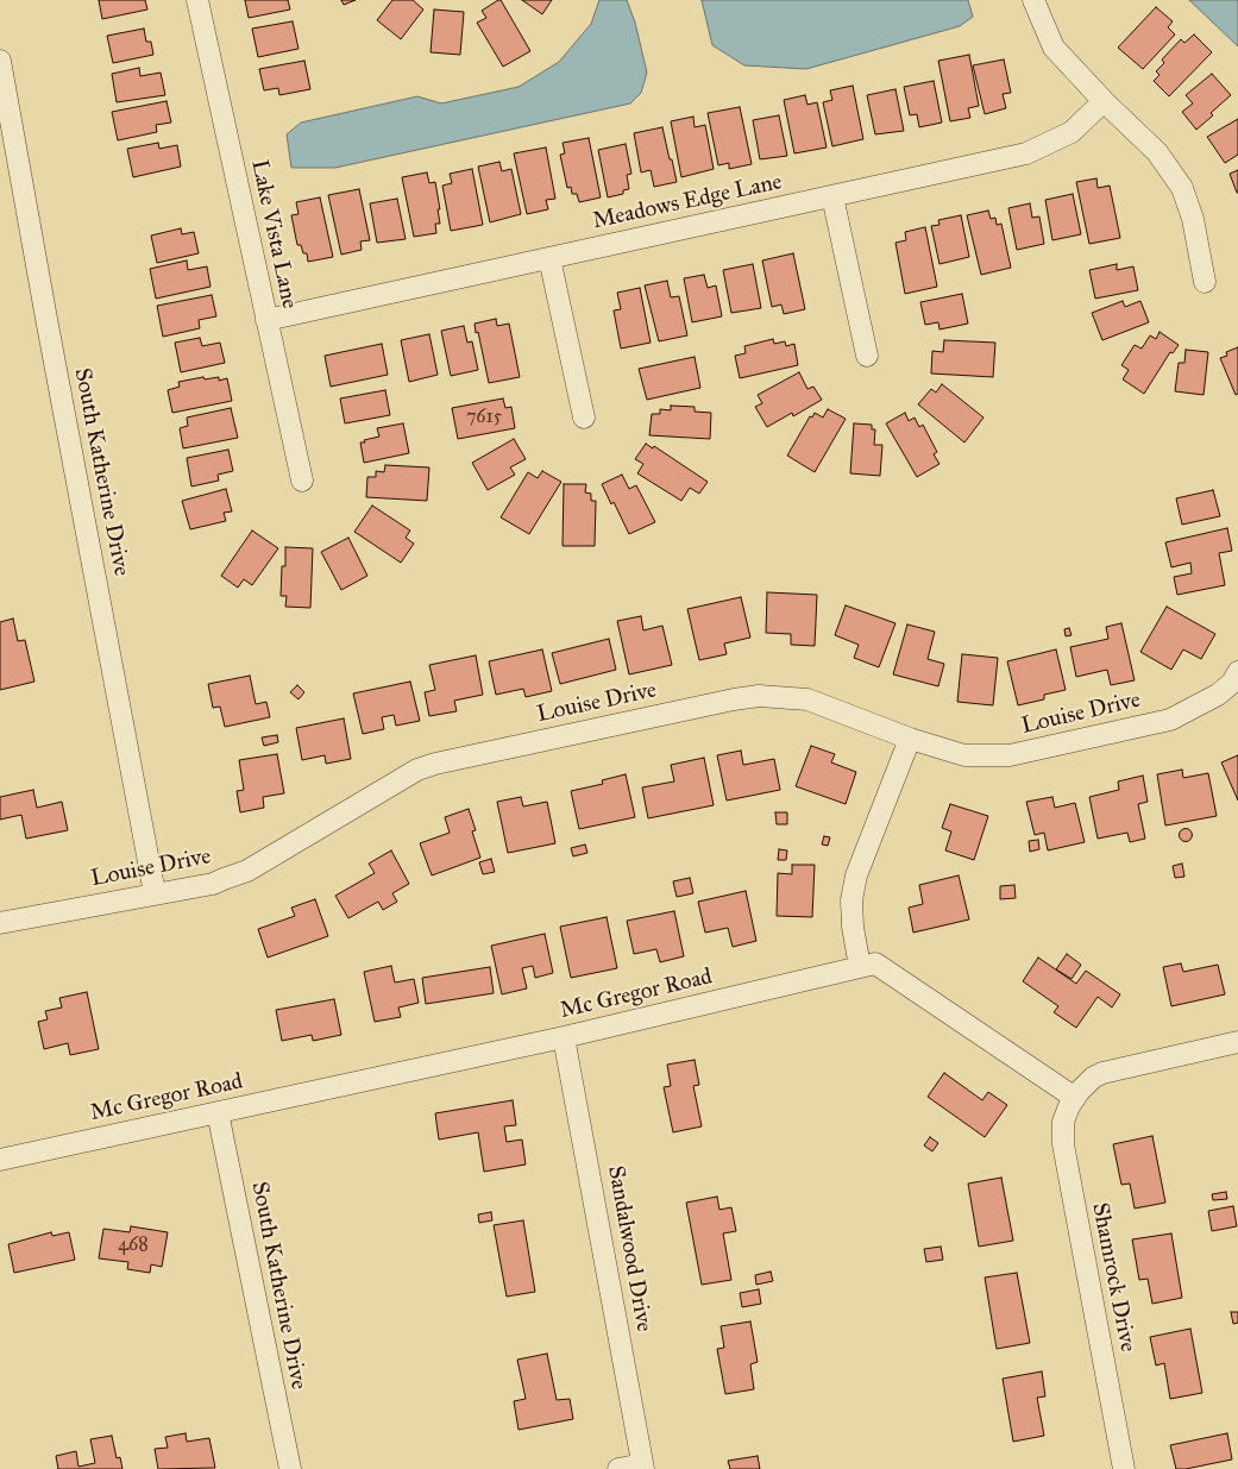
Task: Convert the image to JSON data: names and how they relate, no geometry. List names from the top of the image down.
{
  "streets": {
    "street": [
      "Meadows Edge Lane",
      "Lake Vista Lane",
      "South Katherine Drive",
      "Louise Drive",
      "Mc Gregor Road",
      "Sandalwood Drive",
      "Shamrock Drive"
    ]
  },
  "crossings": [
    ["Meadows Edge Lane", "Lake Vista Lane"],
    ["South Katherine Drive", "Louise Drive"],
    ["South Katherine Drive", "Mc Gregor Road"],
    ["Mc Gregor Road", "Sandalwood Drive"],
    ["Mc Gregor Road", "Shamrock Drive"]
  ],
  "house_numbers": ["7615", "468"]
}
